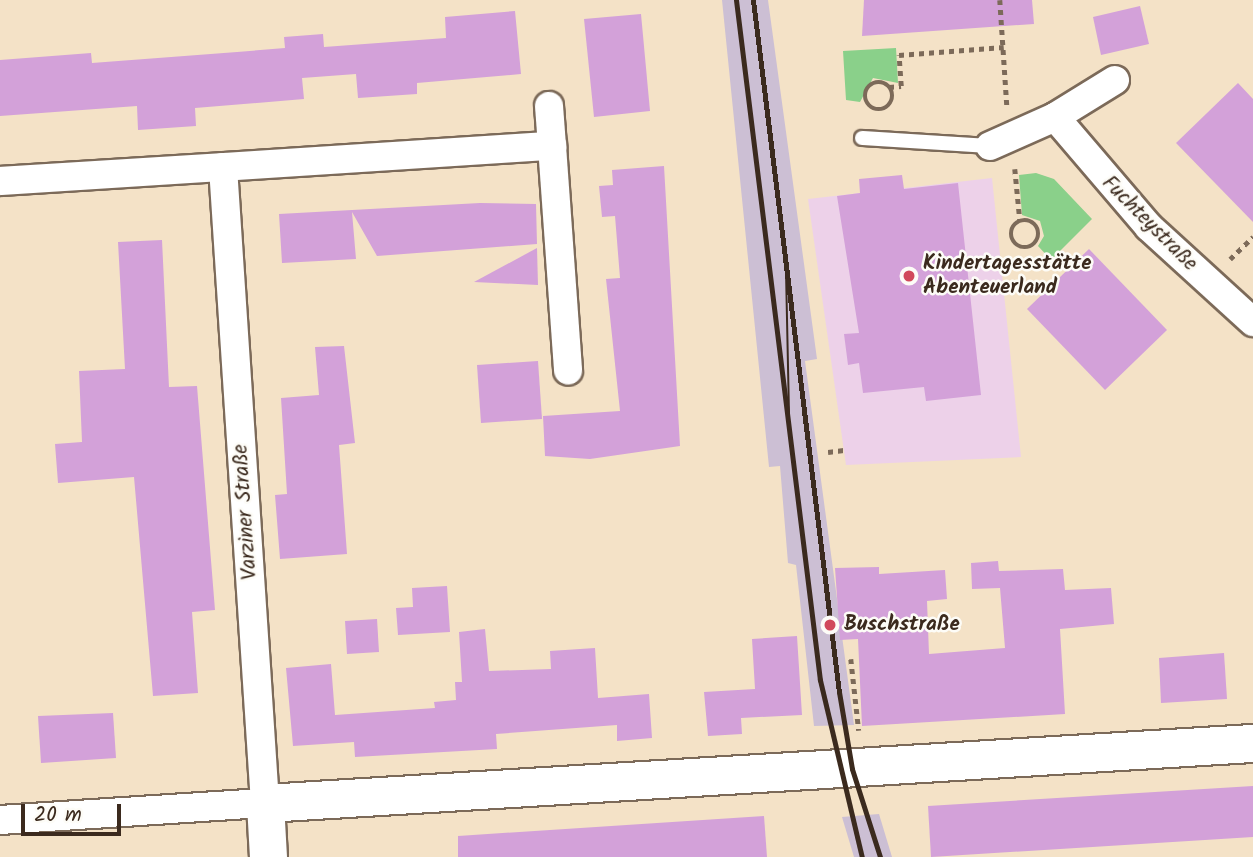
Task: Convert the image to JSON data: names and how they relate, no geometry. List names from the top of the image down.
{
  "streets": {
    "street": ["Fuchteystraße", "Varziner Straße"]
  },
  "places": ["Kindertagesstätte Abenteuerland", "Buschstraße"],
  "scale_bar": "20 m"
}
